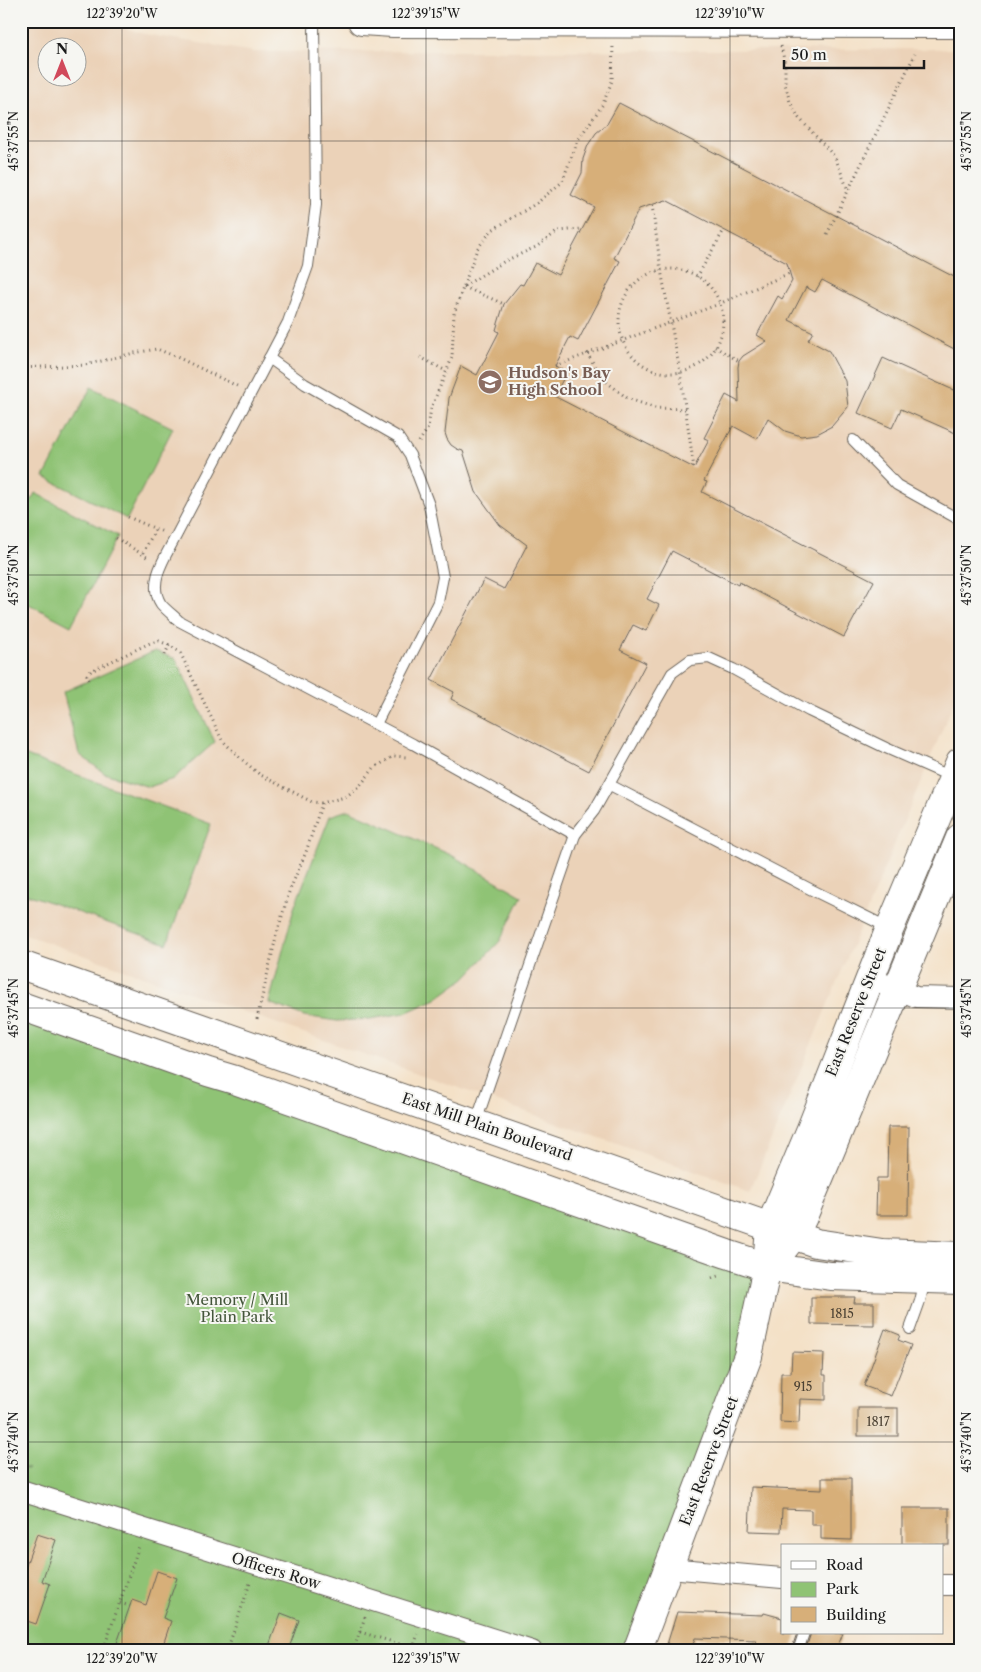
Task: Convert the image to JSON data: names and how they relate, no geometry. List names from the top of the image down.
{
  "streets": {
    "street": ["East Reserve Street", "East Mill Plain Boulevard", "Officers Row"]
  },
  "crossings": [
    ["East Reserve Street", "East Mill Plain Boulevard"]
  ],
  "parks": ["Memory / Mill Plain Park"],
  "places": {
    "school or university": ["Hudson's Bay High School"]
  },
  "house_numbers": ["1815", "915", "1817"],
  "legend": ["Road", "Park", "Building"],
  "scale_bar": "50 m",
  "north": "top",
  "coordinates": [
    "122°39'20\"W",
    "122°39'15\"W",
    "122°39'10\"W",
    "45°37'55\"N",
    "45°37'50\"N",
    "45°37'45\"N",
    "45°37'40\"N"
  ]
}
